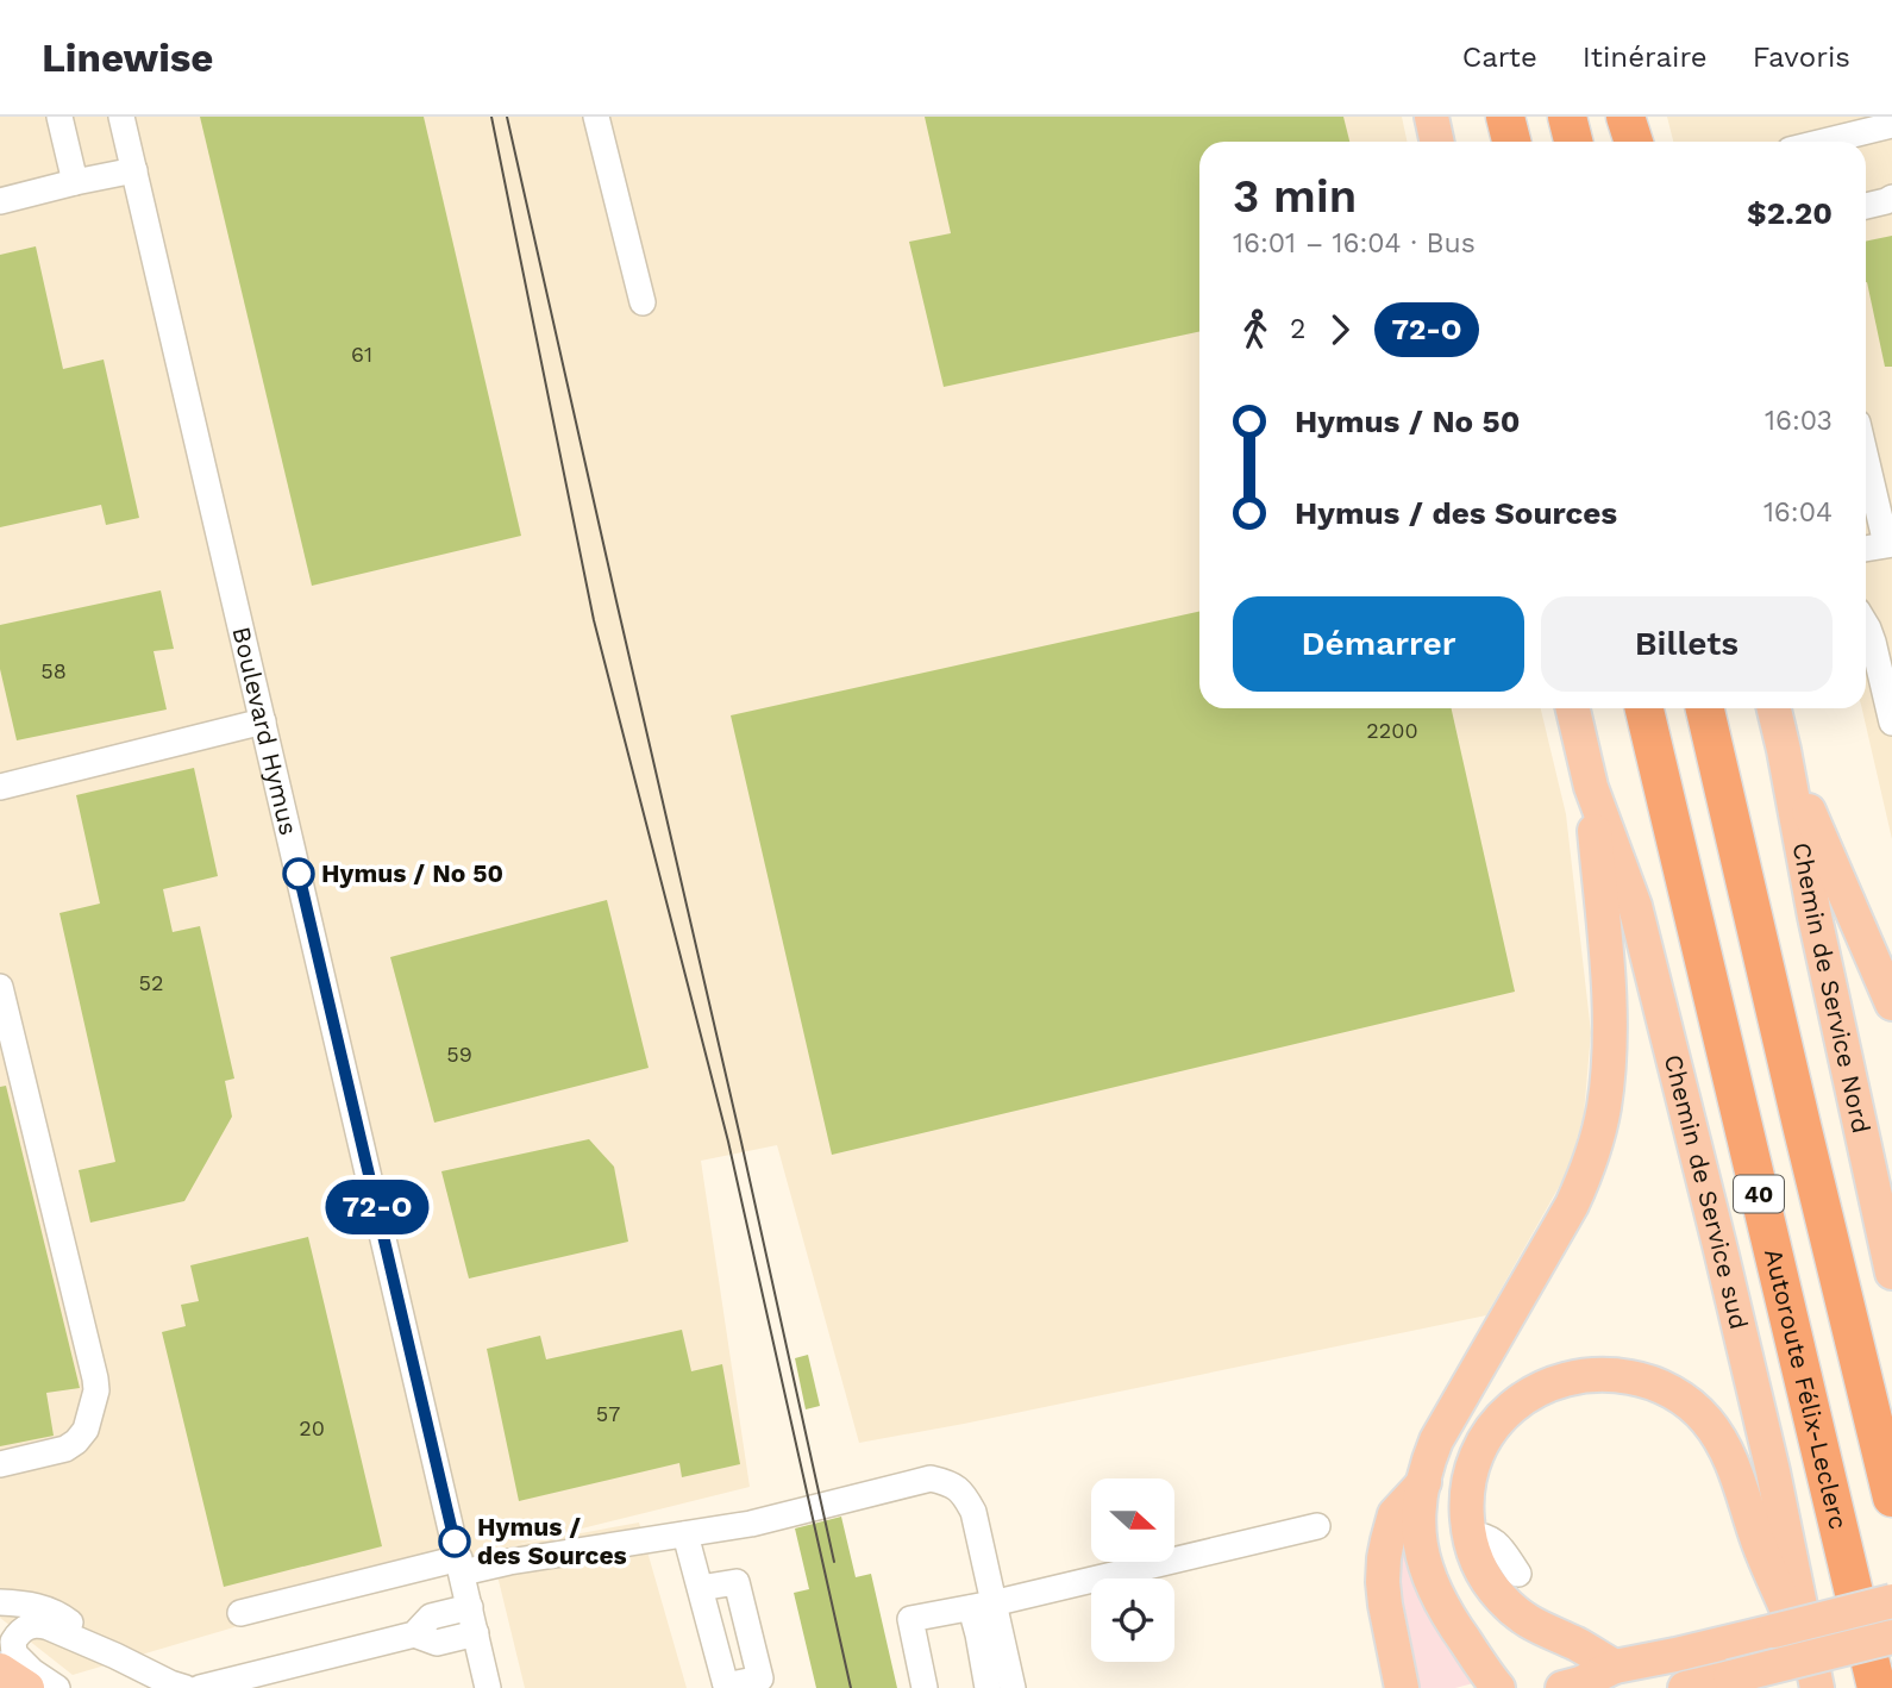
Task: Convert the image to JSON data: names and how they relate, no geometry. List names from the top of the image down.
{
  "streets": {
    "highway": ["40", "Autoroute Félix-Leclerc"],
    "main road": ["Chemin de Service Nord", "Chemin de Service sud"],
    "street": ["Boulevard Hymus"]
  },
  "places": ["Hymus / No 50", "Hymus / des Sources"],
  "lines": ["bus line 72-O"],
  "house_numbers": [
    "61",
    "58",
    "2200",
    "52",
    "59",
    "57",
    "20"
  ],
  "north": "right",
  "page": {
    "header": "Linewise",
    "nav": ["Carte", "Itinéraire", "Favoris"],
    "on_map": "72-O",
    "heading": ["3 min", "16:01 – 16:04 · Bus", "$2.20"],
    "legs": ["2", "72-O"],
    "list": [
      {
        "name": "Hymus / No 50",
        "value": "16:03"
      },
      {
        "name": "Hymus / des Sources",
        "value": "16:04"
      }
    ],
    "buttons": ["Démarrer", "Billets"]
  }
}
